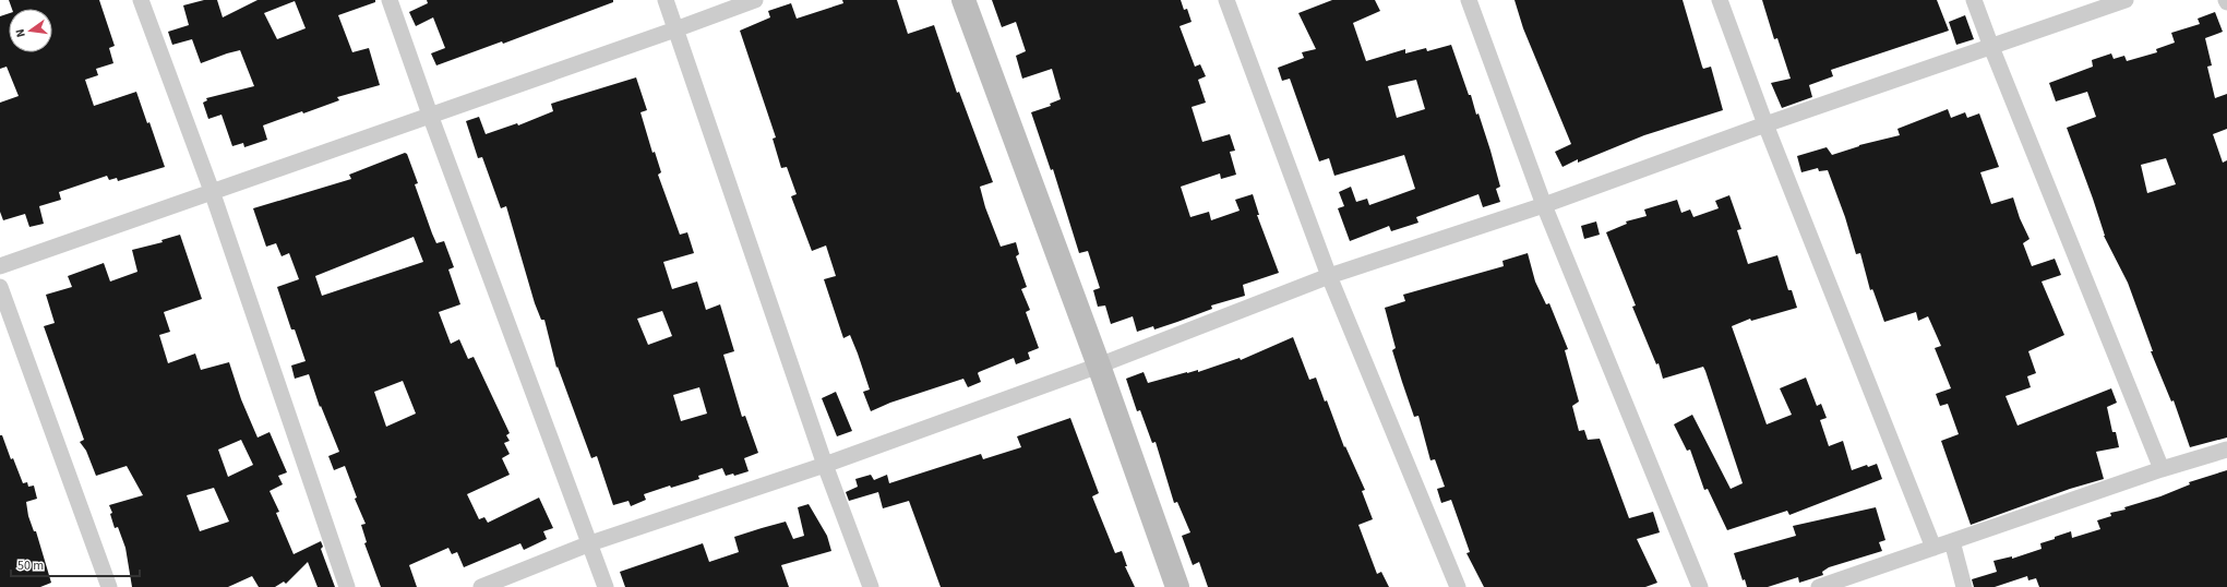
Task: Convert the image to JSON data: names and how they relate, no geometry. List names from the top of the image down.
{
  "scale_bar": "50 m",
  "north": "left"
}
